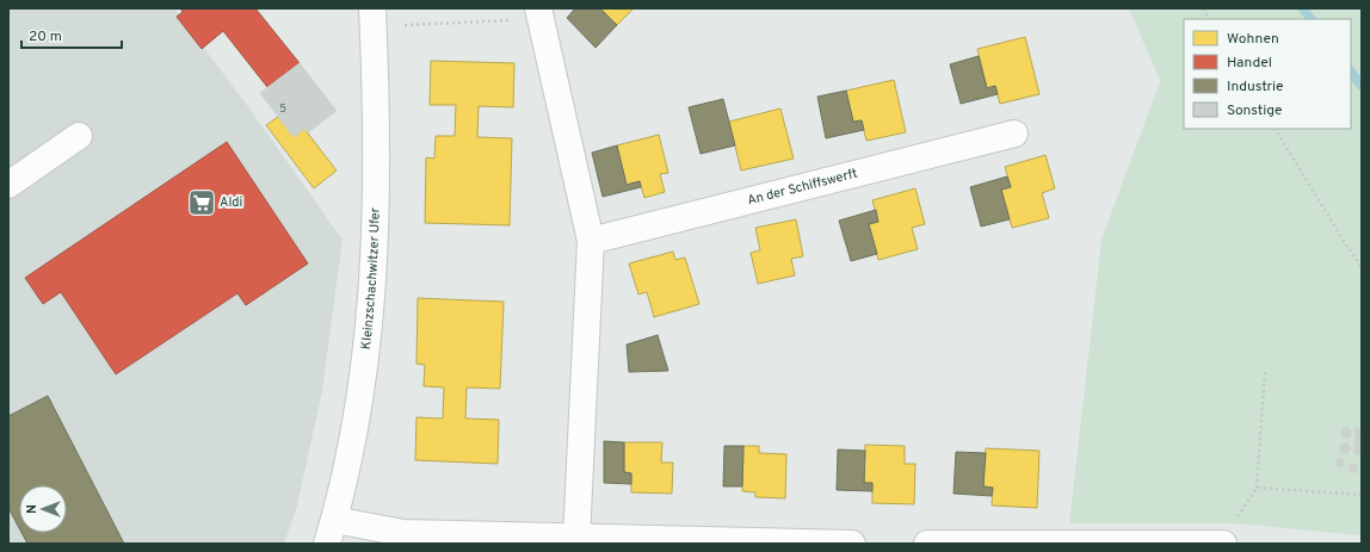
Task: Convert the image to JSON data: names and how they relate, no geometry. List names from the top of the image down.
{
  "streets": {
    "street": ["An der Schiffswerft", "Kleinzschachwitzer Ufer"]
  },
  "places": {
    "supermarket": ["Aldi"]
  },
  "house_numbers": ["5"],
  "legend": [
    "Wohnen",
    "Handel",
    "Industrie",
    "Sonstige"
  ],
  "scale_bar": "20 m",
  "north": "left"
}
